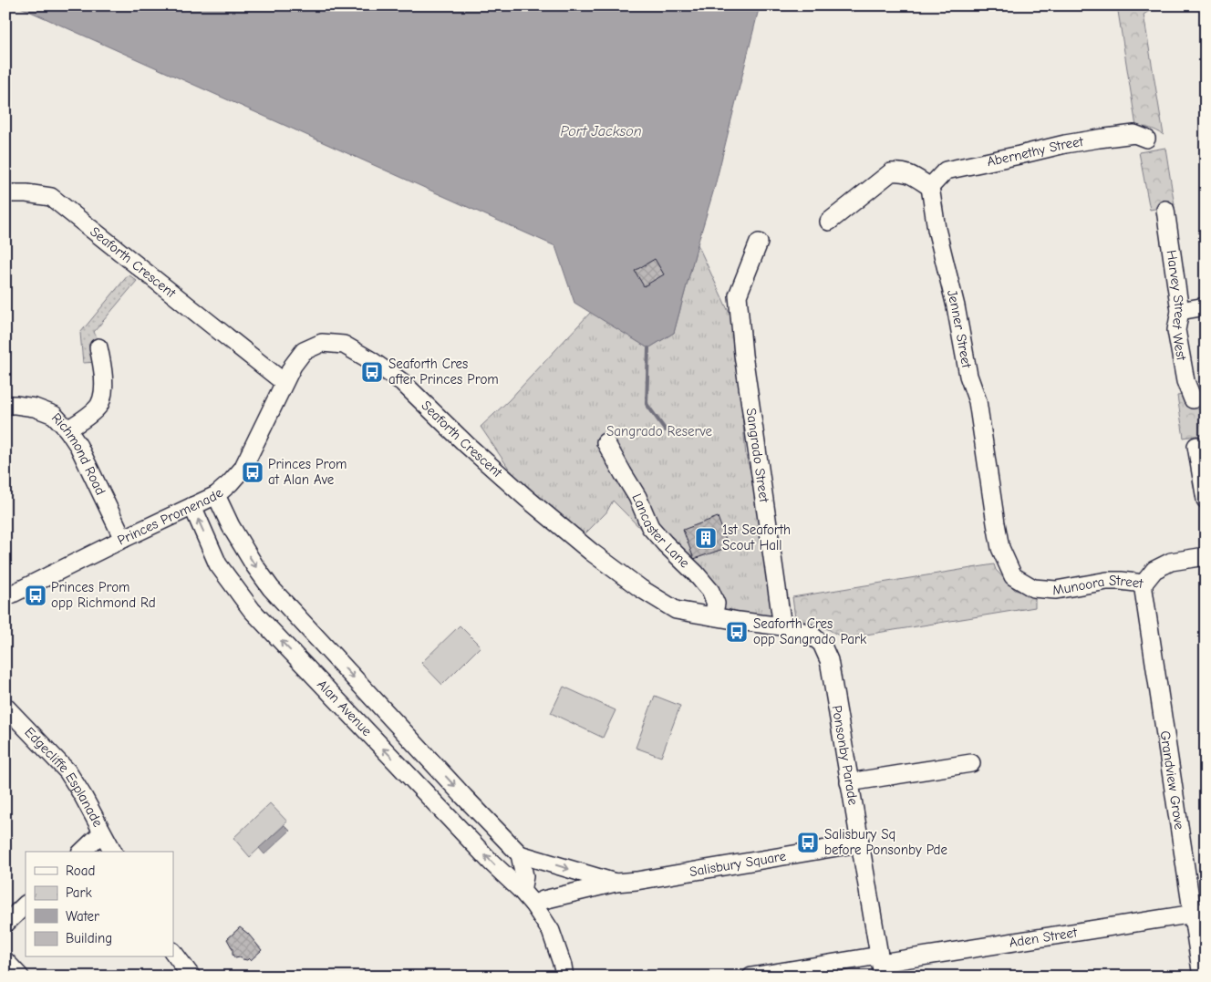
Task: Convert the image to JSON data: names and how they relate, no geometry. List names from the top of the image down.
{
  "streets": {
    "street": [
      "Abernethy Street",
      "Seaforth Crescent",
      "Harvey Street West",
      "Jenner Street",
      "Sangrado Street",
      "Richmond Road",
      "Princes Promenade",
      "Lancaster Lane",
      "Munoora Street",
      "Alan Avenue",
      "Ponsonby Parade",
      "Edgecliffe Esplanade",
      "Grandview Grove",
      "Salisbury Square",
      "Aden Street"
    ]
  },
  "crossings": [
    ["Abernethy Street", "Jenner Street"],
    ["Seaforth Crescent", "Sangrado Street"],
    ["Seaforth Crescent", "Princes Promenade"],
    ["Seaforth Crescent", "Lancaster Lane"],
    ["Seaforth Crescent", "Ponsonby Parade"],
    ["Jenner Street", "Munoora Street"],
    ["Sangrado Street", "Ponsonby Parade"],
    ["Richmond Road", "Princes Promenade"],
    ["Princes Promenade", "Alan Avenue"],
    ["Munoora Street", "Grandview Grove"],
    ["Alan Avenue", "Salisbury Square"],
    ["Ponsonby Parade", "Salisbury Square"],
    ["Ponsonby Parade", "Aden Street"],
    ["Grandview Grove", "Aden Street"]
  ],
  "water": ["Port Jackson"],
  "parks": ["Sangrado Reserve"],
  "places": {
    "bus stop": [
      "Seaforth Cres after Princes Prom",
      "Princes Prom at Alan Ave",
      "Princes Prom opp Richmond Rd",
      "Seaforth Cres opp Sangrado Park",
      "Salisbury Sq before Ponsonby Pde"
    ],
    "building": ["1st Seaforth Scout Hall"]
  },
  "legend": [
    "Road",
    "Park",
    "Water",
    "Building"
  ]
}
